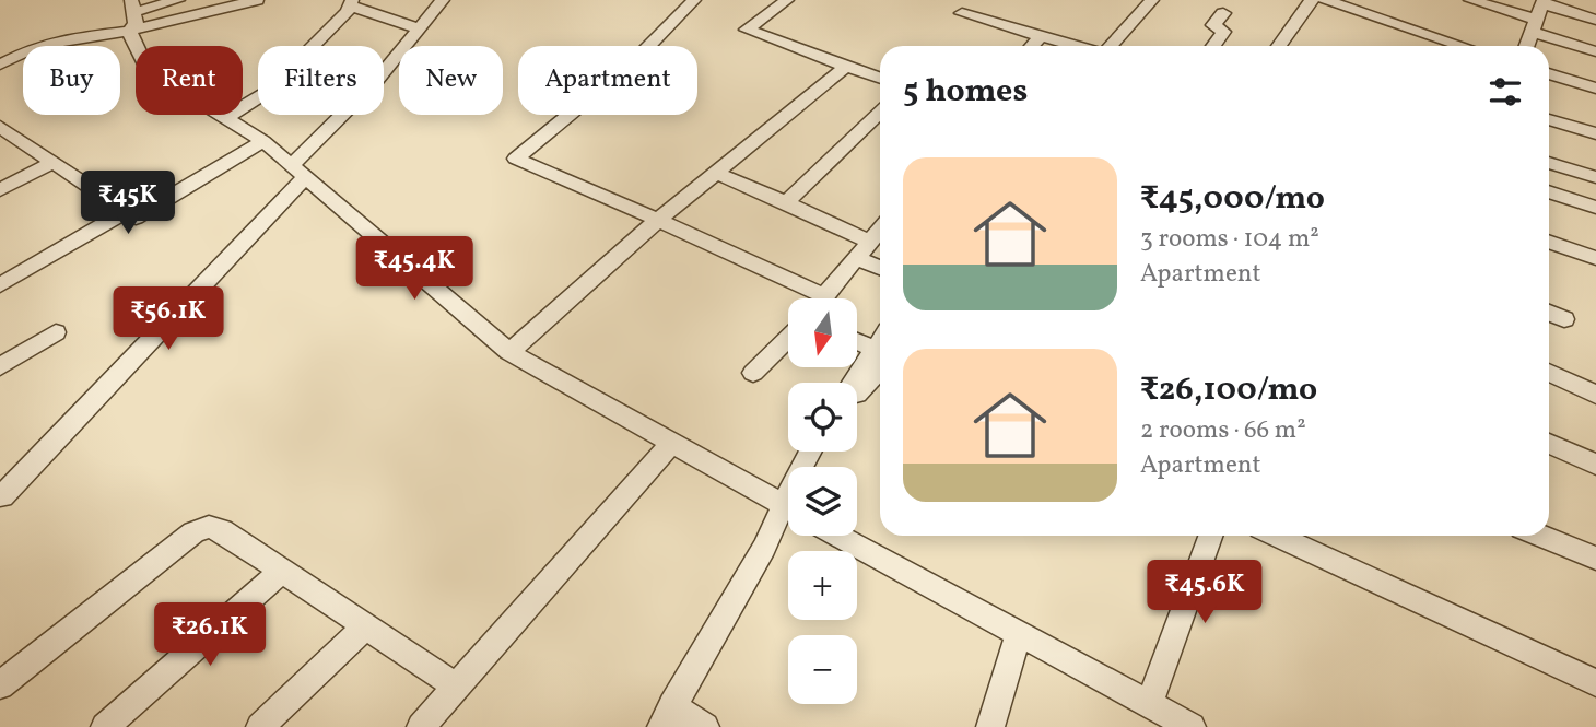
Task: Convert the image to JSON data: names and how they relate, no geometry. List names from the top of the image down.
{
  "north": "bottom",
  "page": {
    "chip": [
      "Buy",
      "Rent",
      "Filters",
      "New",
      "Apartment"
    ],
    "heading": "5 homes",
    "list": [
      {
        "name": "₹45,000/mo",
        "note": "3 rooms · 104 m² · Apartment"
      },
      {
        "name": "₹26,100/mo",
        "note": "2 rooms · 66 m² · Apartment"
      }
    ],
    "price": [
      "₹45K",
      "₹45.4K",
      "₹56.1K",
      "₹45.6K",
      "₹26.1K"
    ],
    "map_buttons": ["+", "−"]
  }
}
